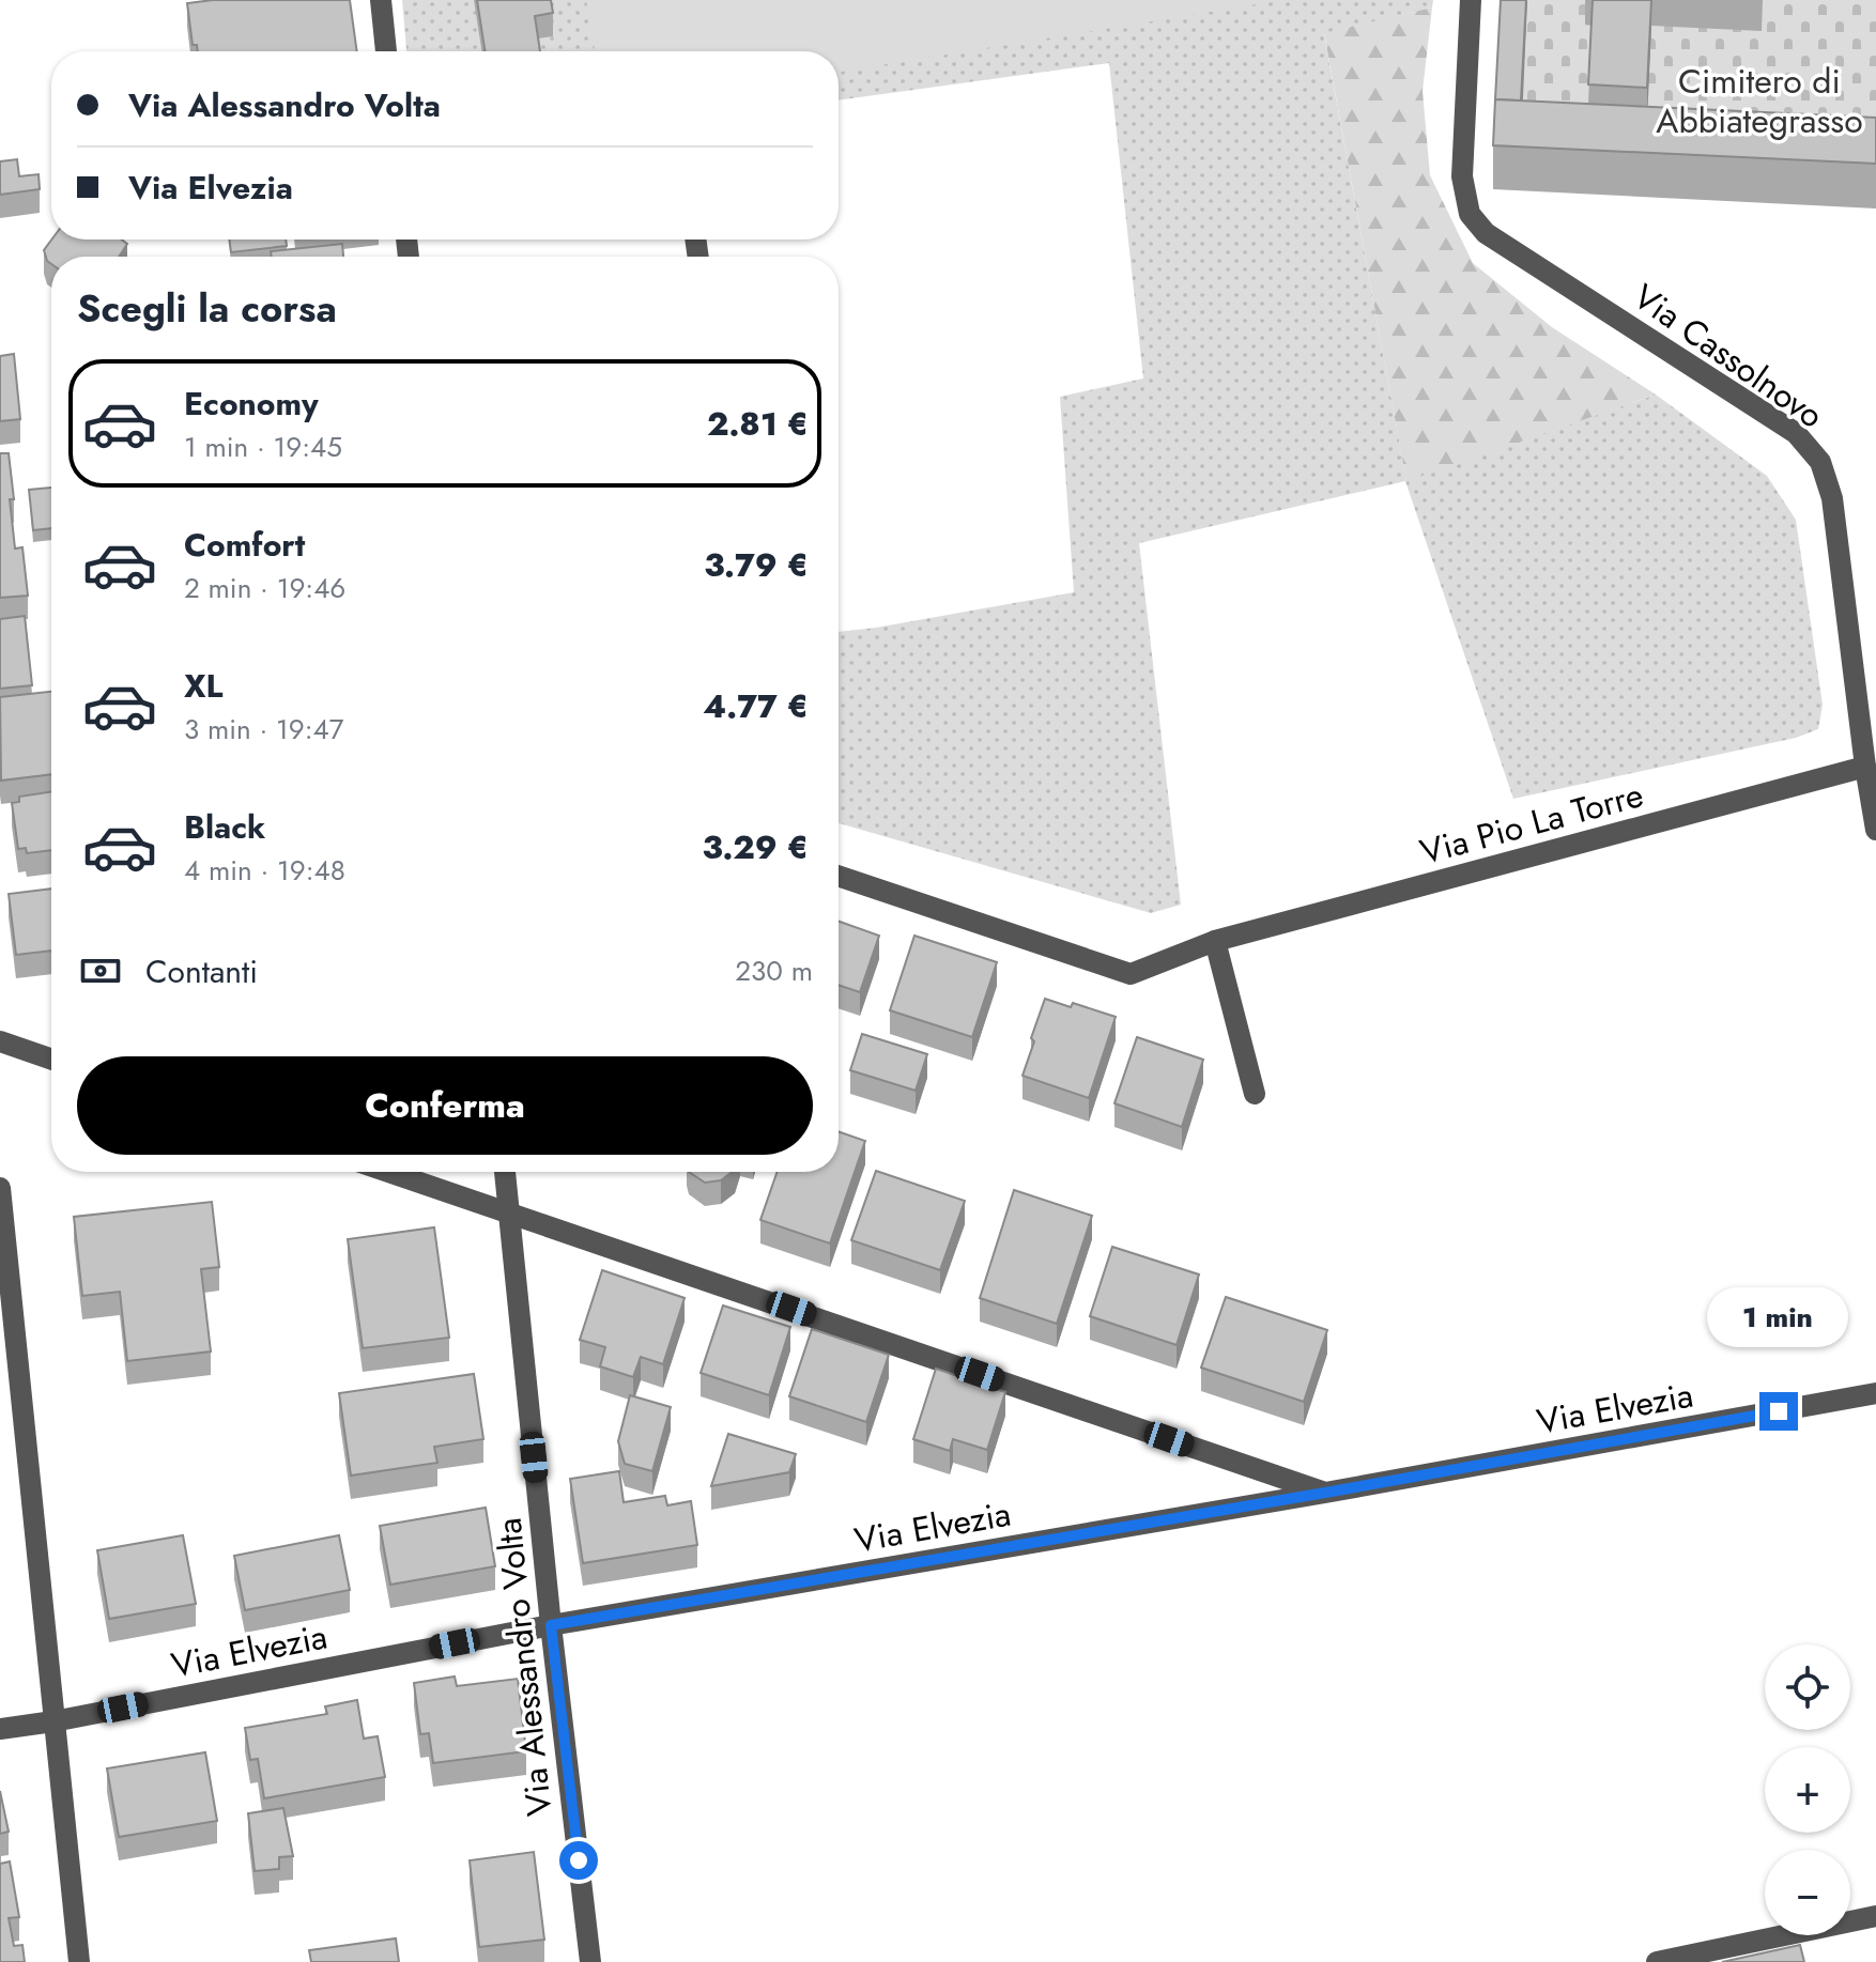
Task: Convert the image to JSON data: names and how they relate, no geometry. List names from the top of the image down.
{
  "streets": {
    "street": [
      "Via Cassolnovo",
      "Via Pio La Torre",
      "Via Elvezia",
      "Via Alessandro Volta"
    ]
  },
  "crossings": [
    ["Via Cassolnovo", "Via Pio La Torre"],
    ["Via Elvezia", "Via Alessandro Volta"]
  ],
  "parks": ["Cimitero di Abbiategrasso"],
  "page": {
    "banner": ["Via Alessandro Volta", "Via Elvezia"],
    "heading": "Scegli la corsa",
    "list": [
      {
        "name": "Economy",
        "note": "1 min · 19:45",
        "value": "2.81 €"
      },
      {
        "name": "Comfort",
        "note": "2 min · 19:46",
        "value": "3.79 €"
      },
      {
        "name": "XL",
        "note": "3 min · 19:47",
        "value": "4.77 €"
      },
      {
        "name": "Black",
        "note": "4 min · 19:48",
        "value": "3.29 €"
      }
    ],
    "pay": ["Contanti", "230 m"],
    "buttons": "Conferma",
    "bubble": "1 min",
    "map_buttons": ["+", "−"]
  }
}
